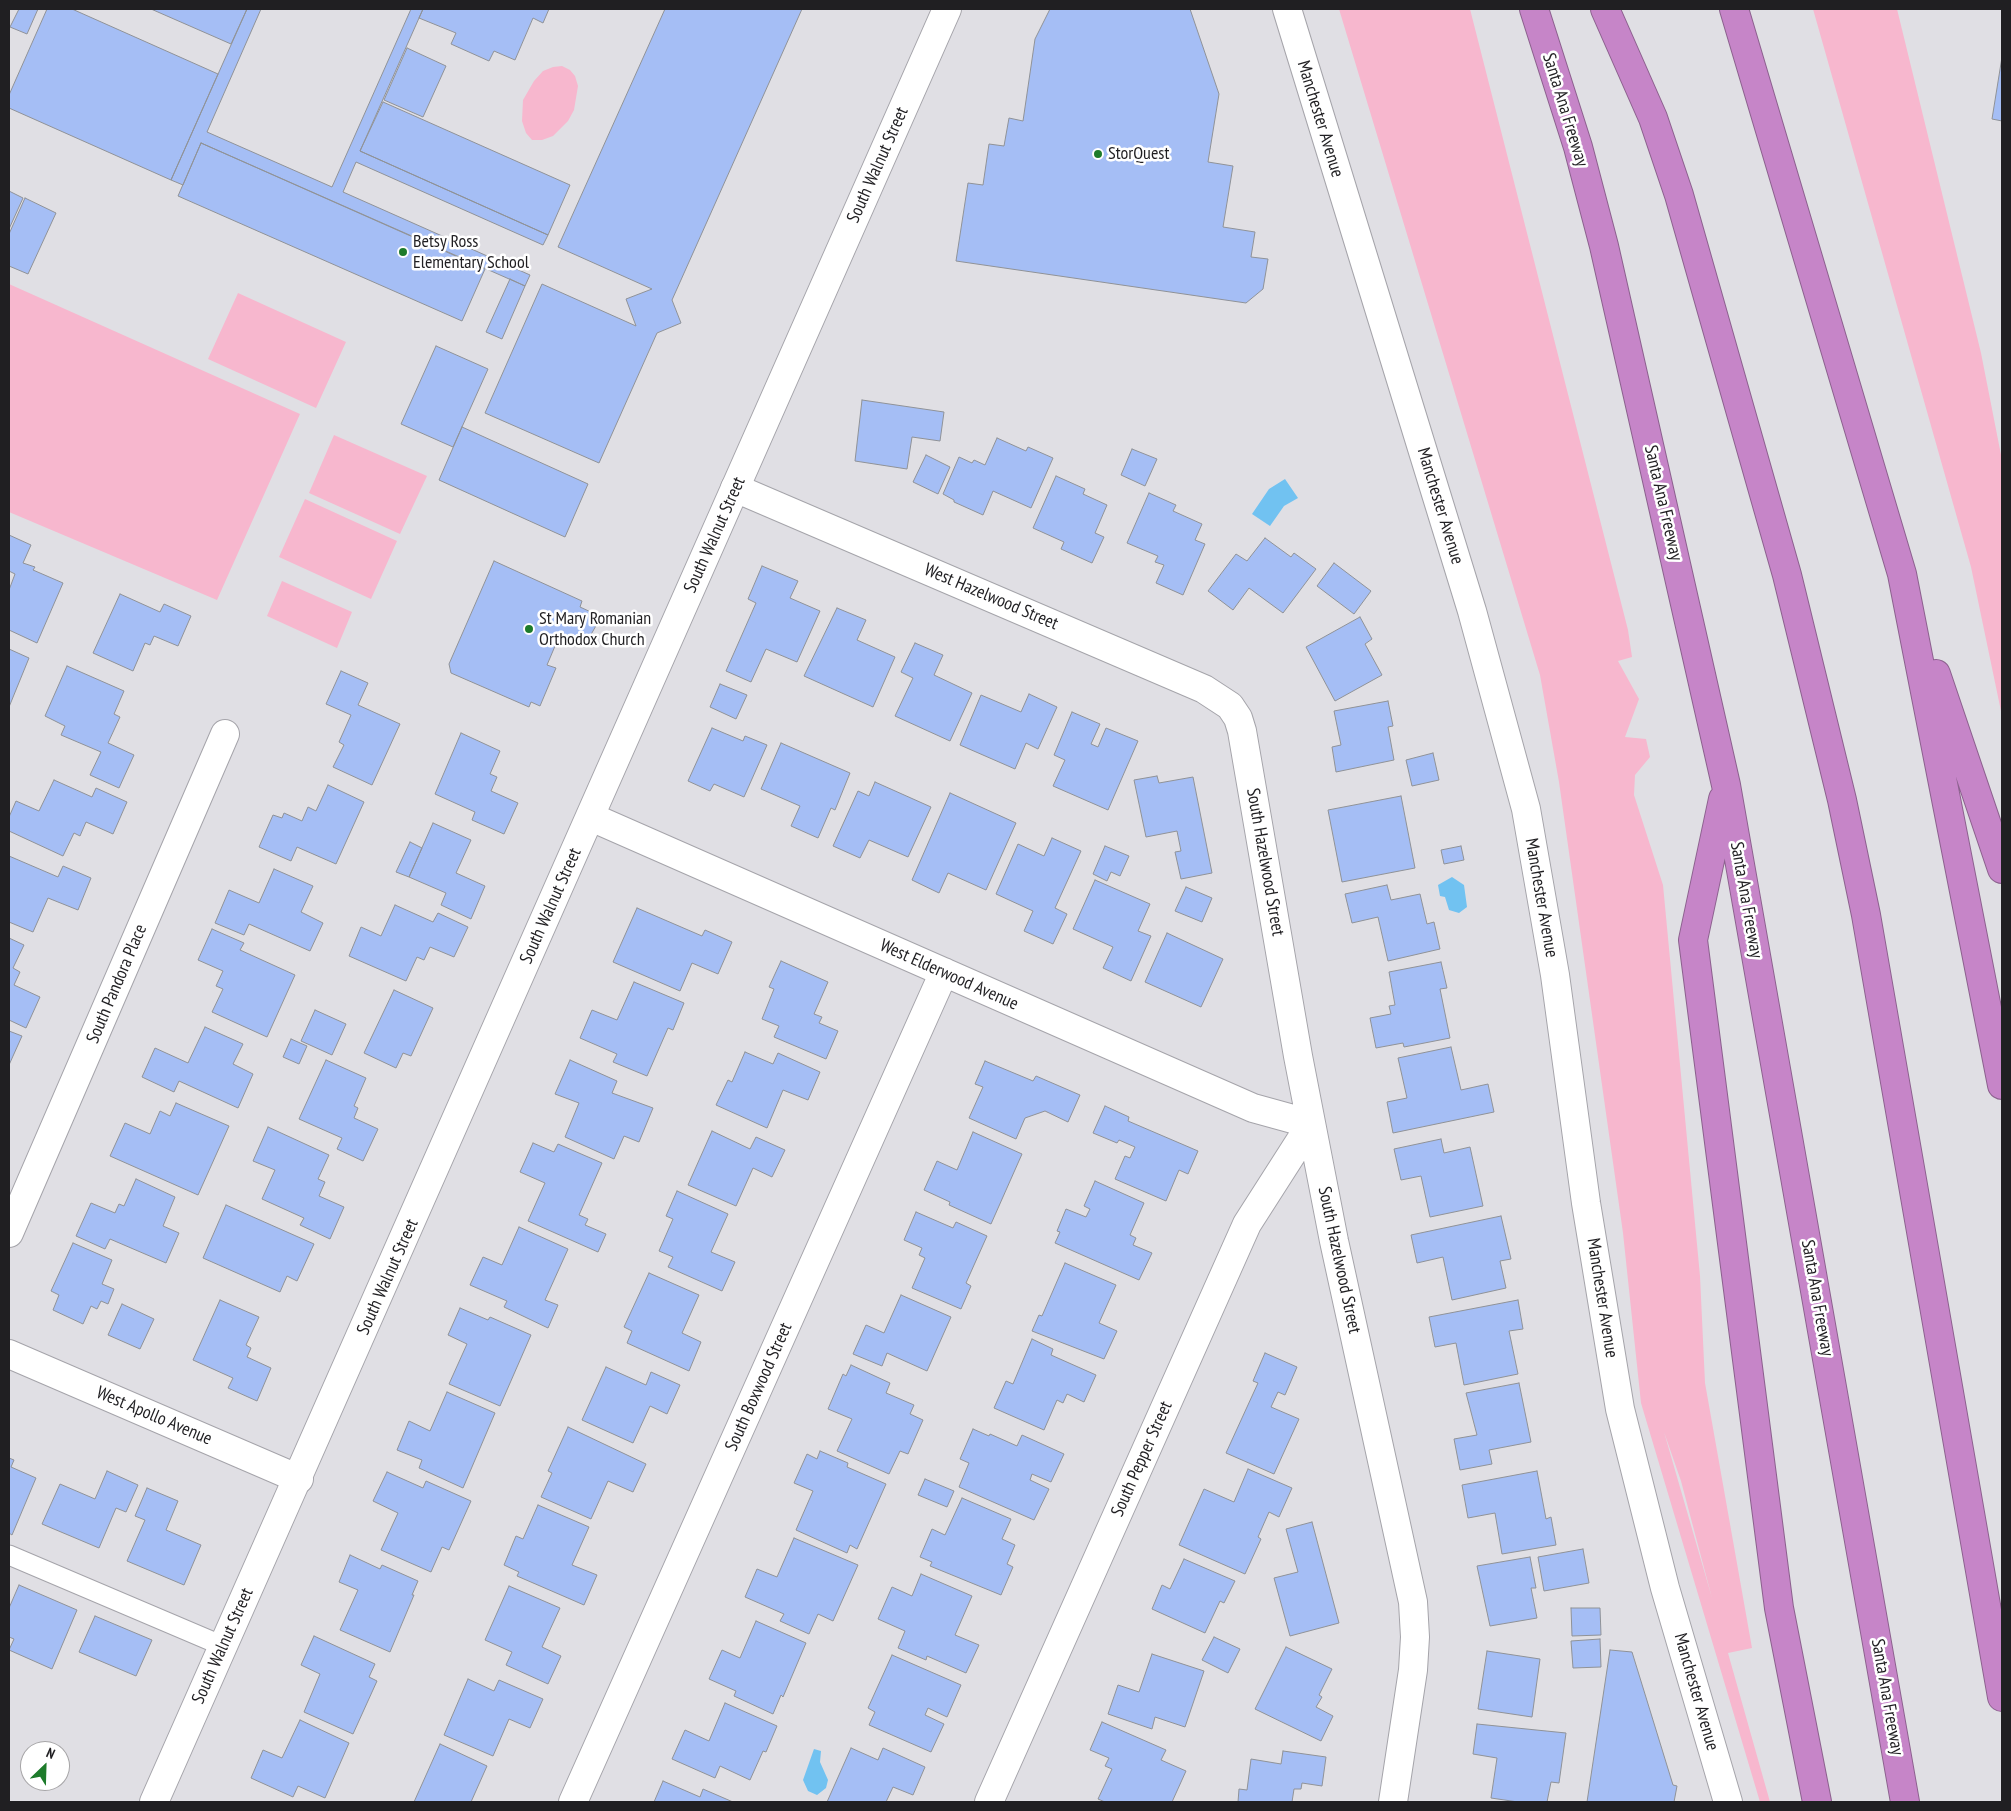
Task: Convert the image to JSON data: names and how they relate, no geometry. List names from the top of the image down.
{
  "streets": {
    "highway": ["Santa Ana Freeway"],
    "street": [
      "Manchester Avenue",
      "South Walnut Street",
      "West Hazelwood Street",
      "South Hazelwood Street",
      "West Elderwood Avenue",
      "South Pandora Place",
      "South Boxwood Street",
      "West Apollo Avenue",
      "South Pepper Street"
    ]
  },
  "crossings": [
    ["South Walnut Street", "West Hazelwood Street"],
    ["South Walnut Street", "West Elderwood Avenue"],
    ["South Walnut Street", "West Apollo Avenue"],
    ["West Hazelwood Street", "South Hazelwood Street"],
    ["South Hazelwood Street", "West Elderwood Avenue"],
    ["South Hazelwood Street", "South Pepper Street"],
    ["West Elderwood Avenue", "South Boxwood Street"],
    ["West Elderwood Avenue", "South Pepper Street"]
  ],
  "places": ["StorQuest", "Betsy Ross Elementary School", "St Mary Romanian Orthodox Church"],
  "north": "top right"
}
